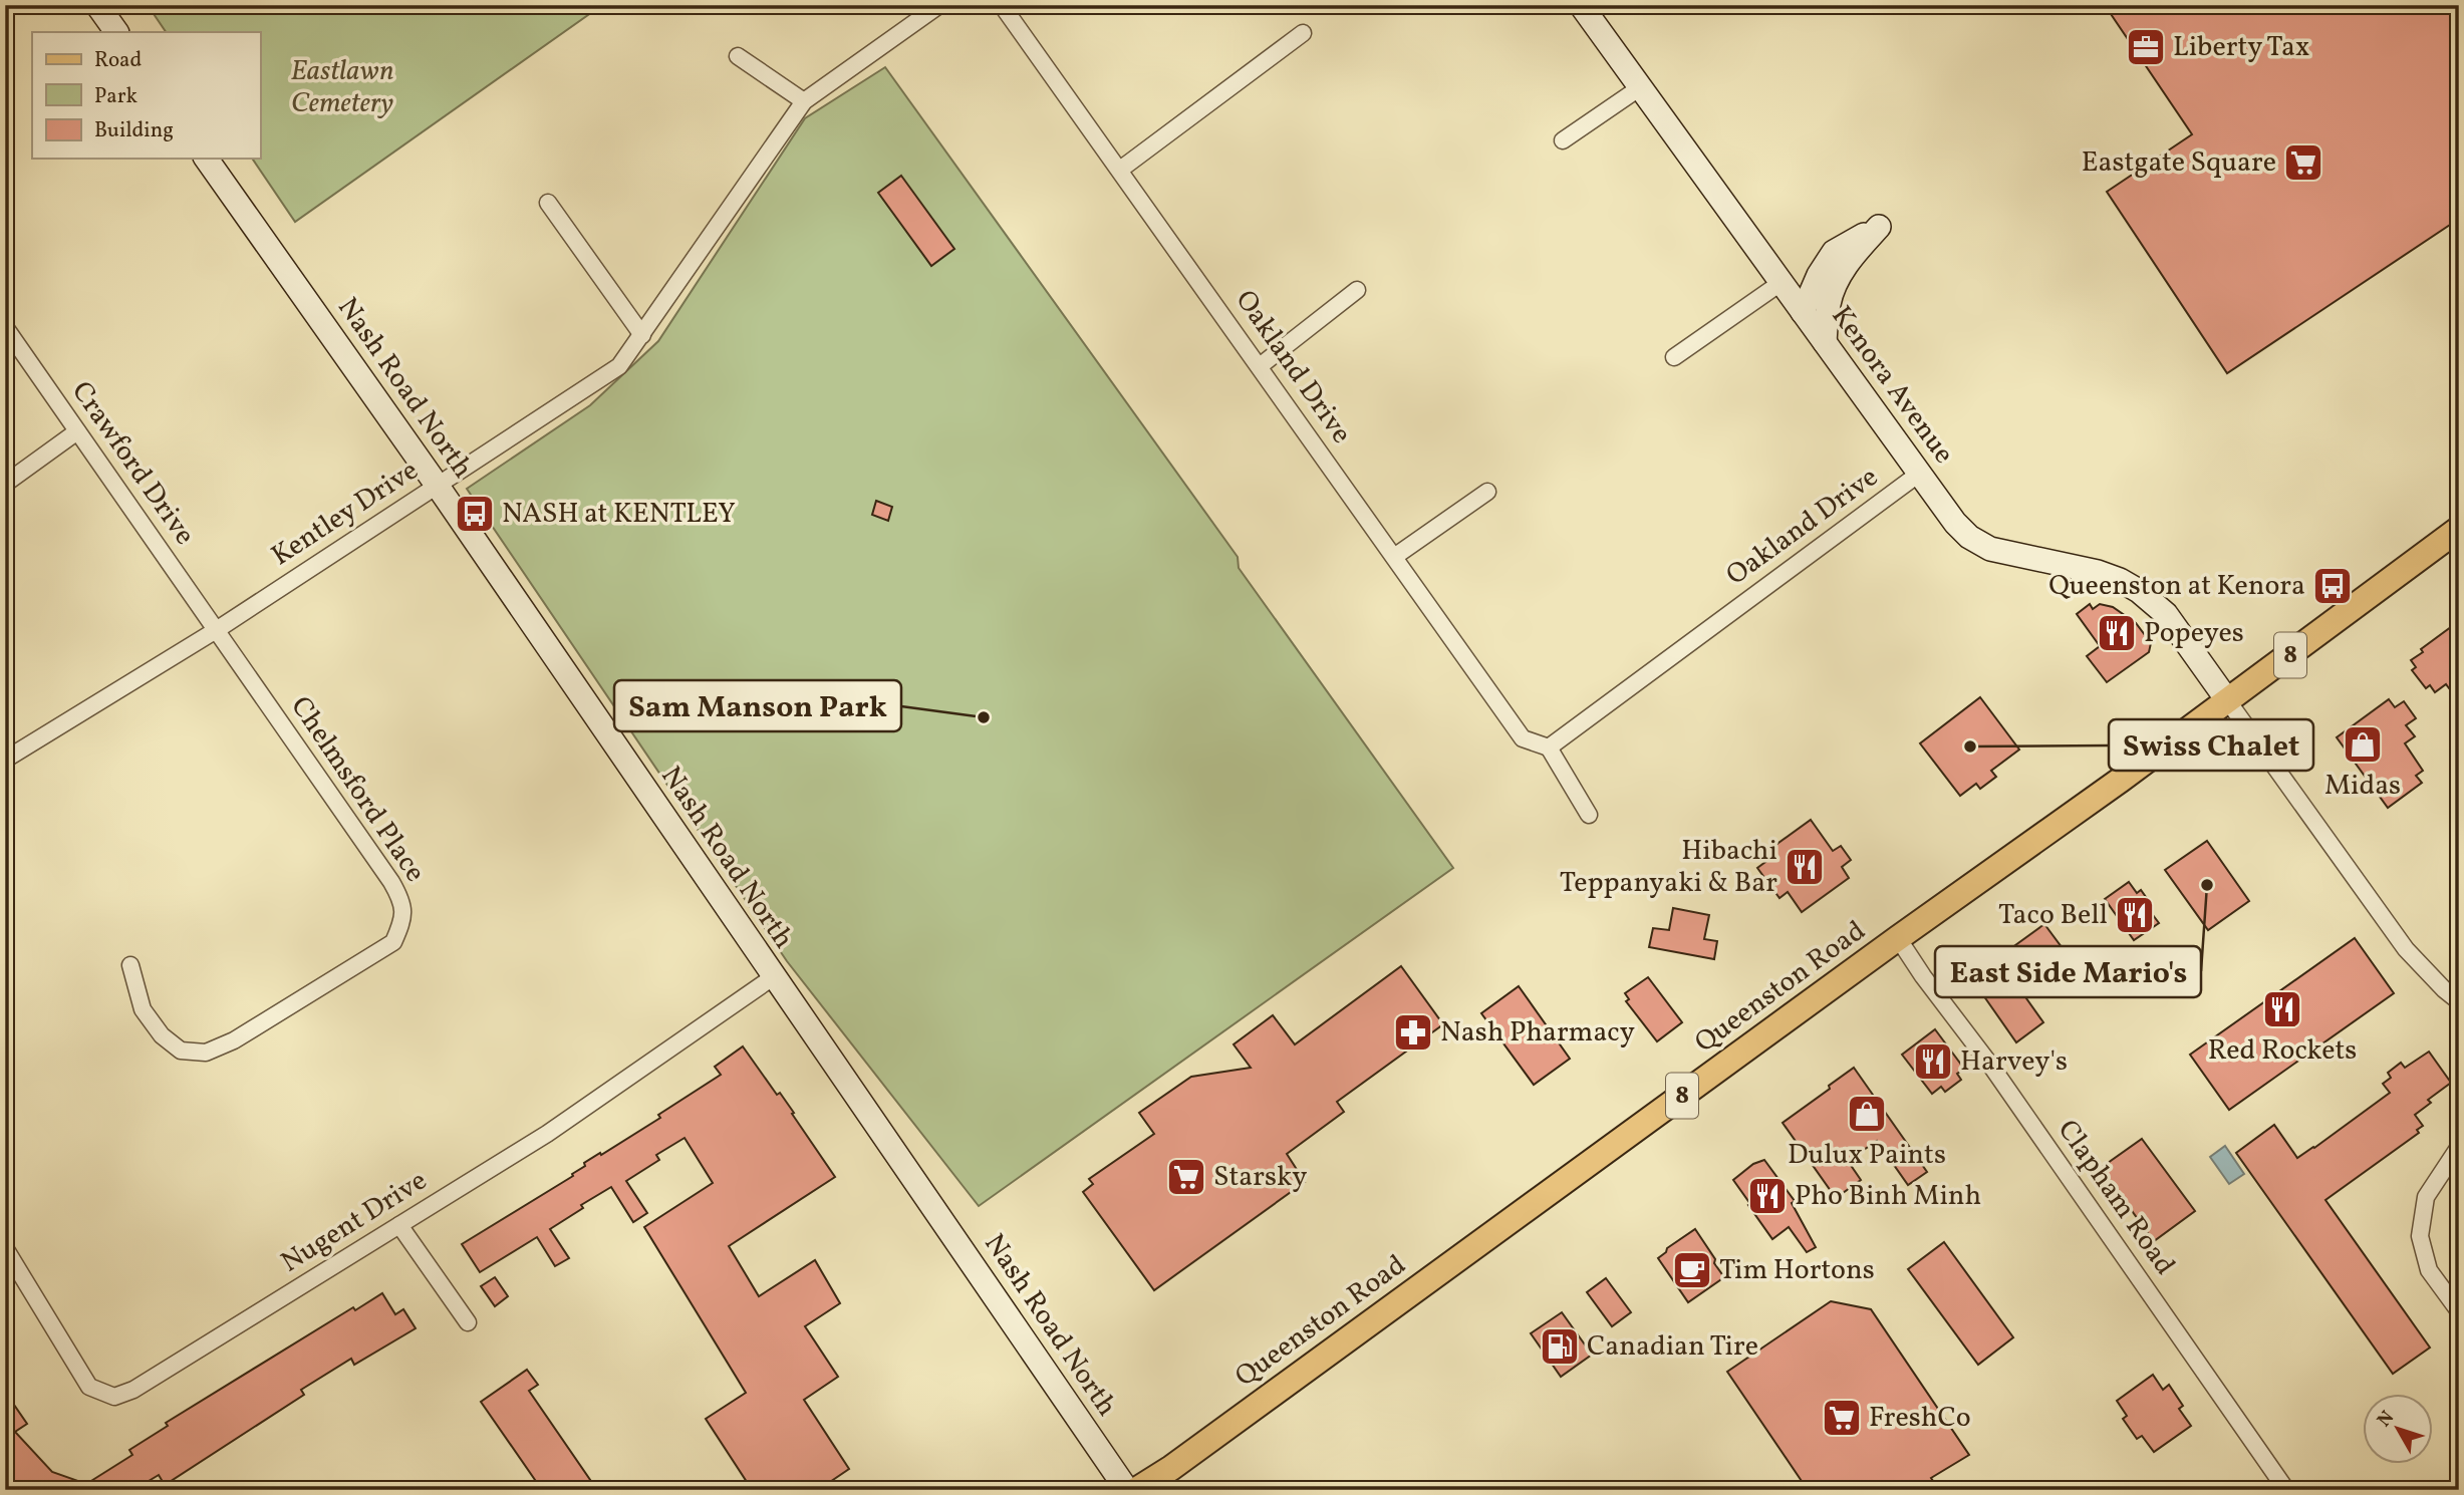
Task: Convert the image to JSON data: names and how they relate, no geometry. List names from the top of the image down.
{
  "streets": {
    "main road": [
      "Kenora Avenue",
      "Nash Road North",
      "8",
      "Queenston Road"
    ],
    "street": [
      "Oakland Drive",
      "Crawford Drive",
      "Kentley Drive",
      "Chelmsford Place",
      "Clapham Road",
      "Nugent Drive"
    ]
  },
  "crossings": [
    ["Oakland Drive", "Kenora Avenue"],
    ["Kenora Avenue", "Queenston Road"],
    ["Nash Road North", "Kentley Drive"],
    ["Nash Road North", "Nugent Drive"],
    ["Crawford Drive", "Kentley Drive"],
    ["Crawford Drive", "Chelmsford Place"],
    ["Kentley Drive", "Chelmsford Place"],
    ["Queenston Road", "Clapham Road"]
  ],
  "parks": ["Eastlawn Cemetery"],
  "places": {
    "office": ["Liberty Tax"],
    "supermarket": ["Eastgate Square", "Starsky", "FreshCo"],
    "bus stop": ["NASH at KENTLEY", "Queenston at Kenora"],
    "restaurant": [
      "Popeyes",
      "Hibachi Teppanyaki & Bar",
      "Taco Bell",
      "Red Rockets",
      "Harvey's",
      "Pho Binh Minh"
    ],
    "other": ["Sam Manson Park", "Swiss Chalet", "East Side Mario's"],
    "shop": ["Midas", "Dulux Paints"],
    "pharmacy": ["Nash Pharmacy"],
    "cafe": ["Tim Hortons"],
    "fuel station": ["Canadian Tire"]
  },
  "legend": ["Road", "Park", "Building"],
  "north": "top left"
}
